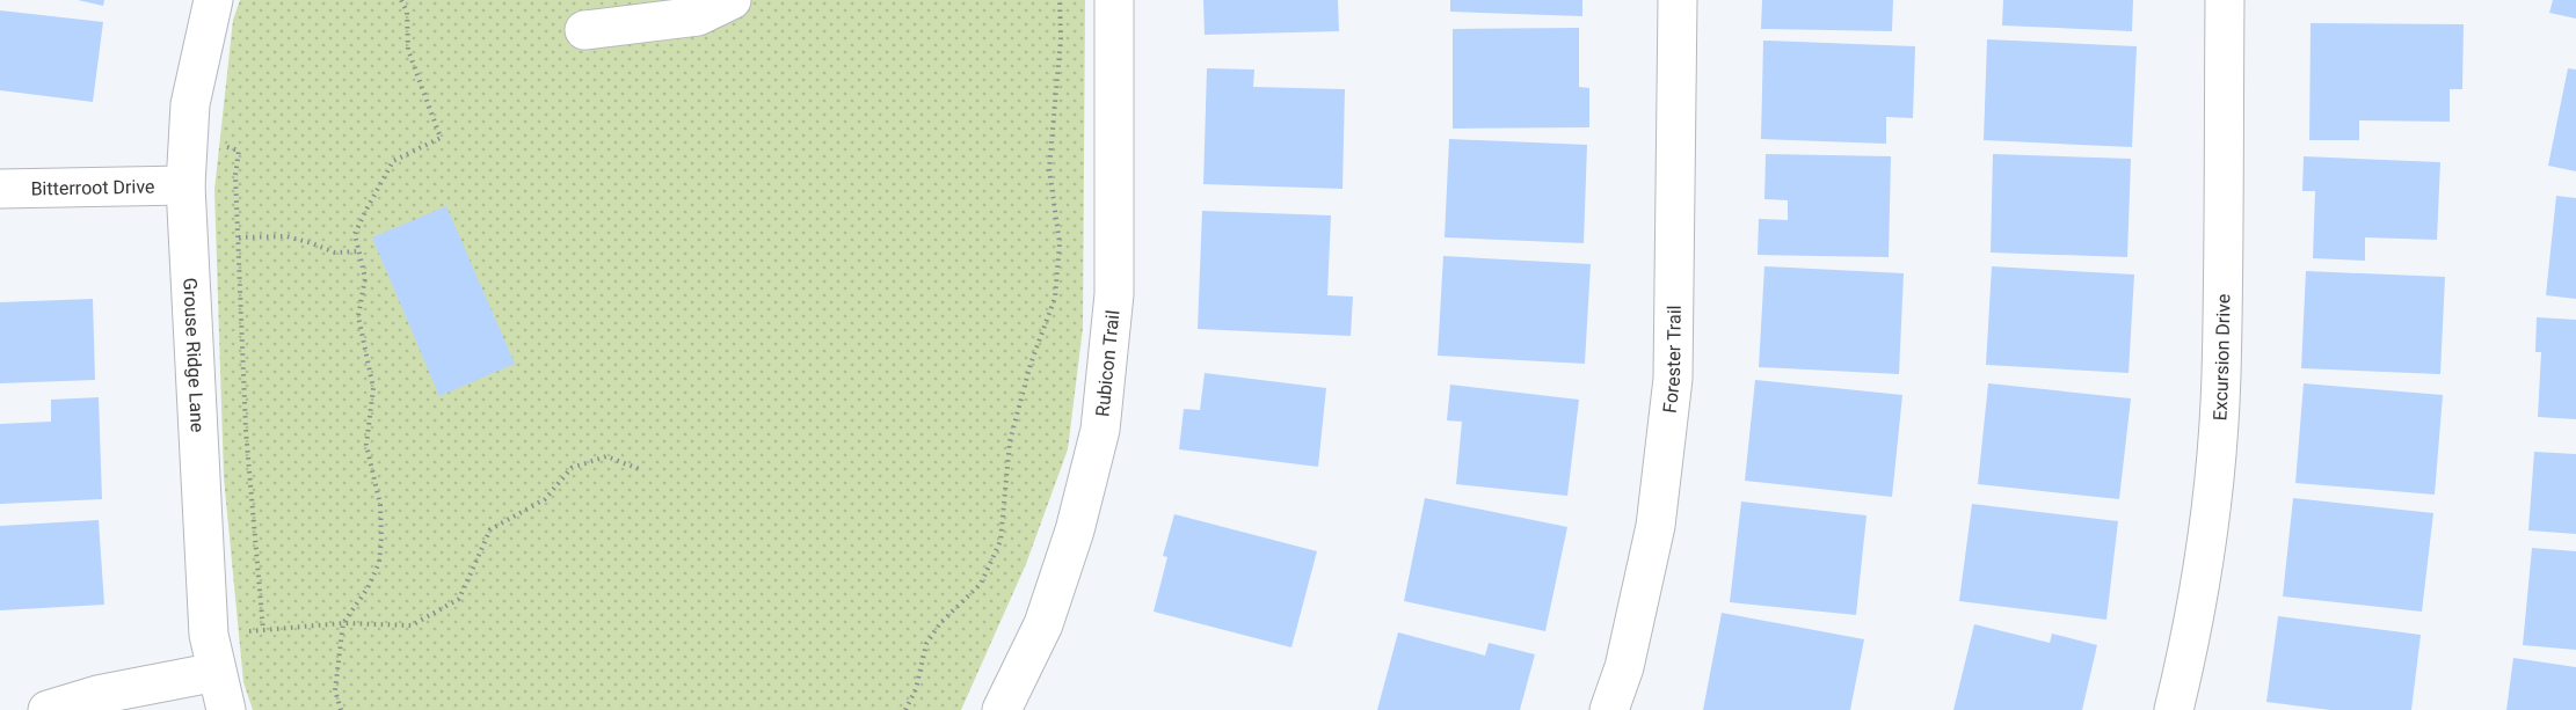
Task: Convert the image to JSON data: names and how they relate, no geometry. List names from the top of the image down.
{
  "streets": {
    "street": [
      "Bitterroot Drive",
      "Grouse Ridge Lane",
      "Excursion Drive",
      "Forester Trail",
      "Rubicon Trail"
    ]
  },
  "crossings": [
    ["Bitterroot Drive", "Grouse Ridge Lane"]
  ]
}
